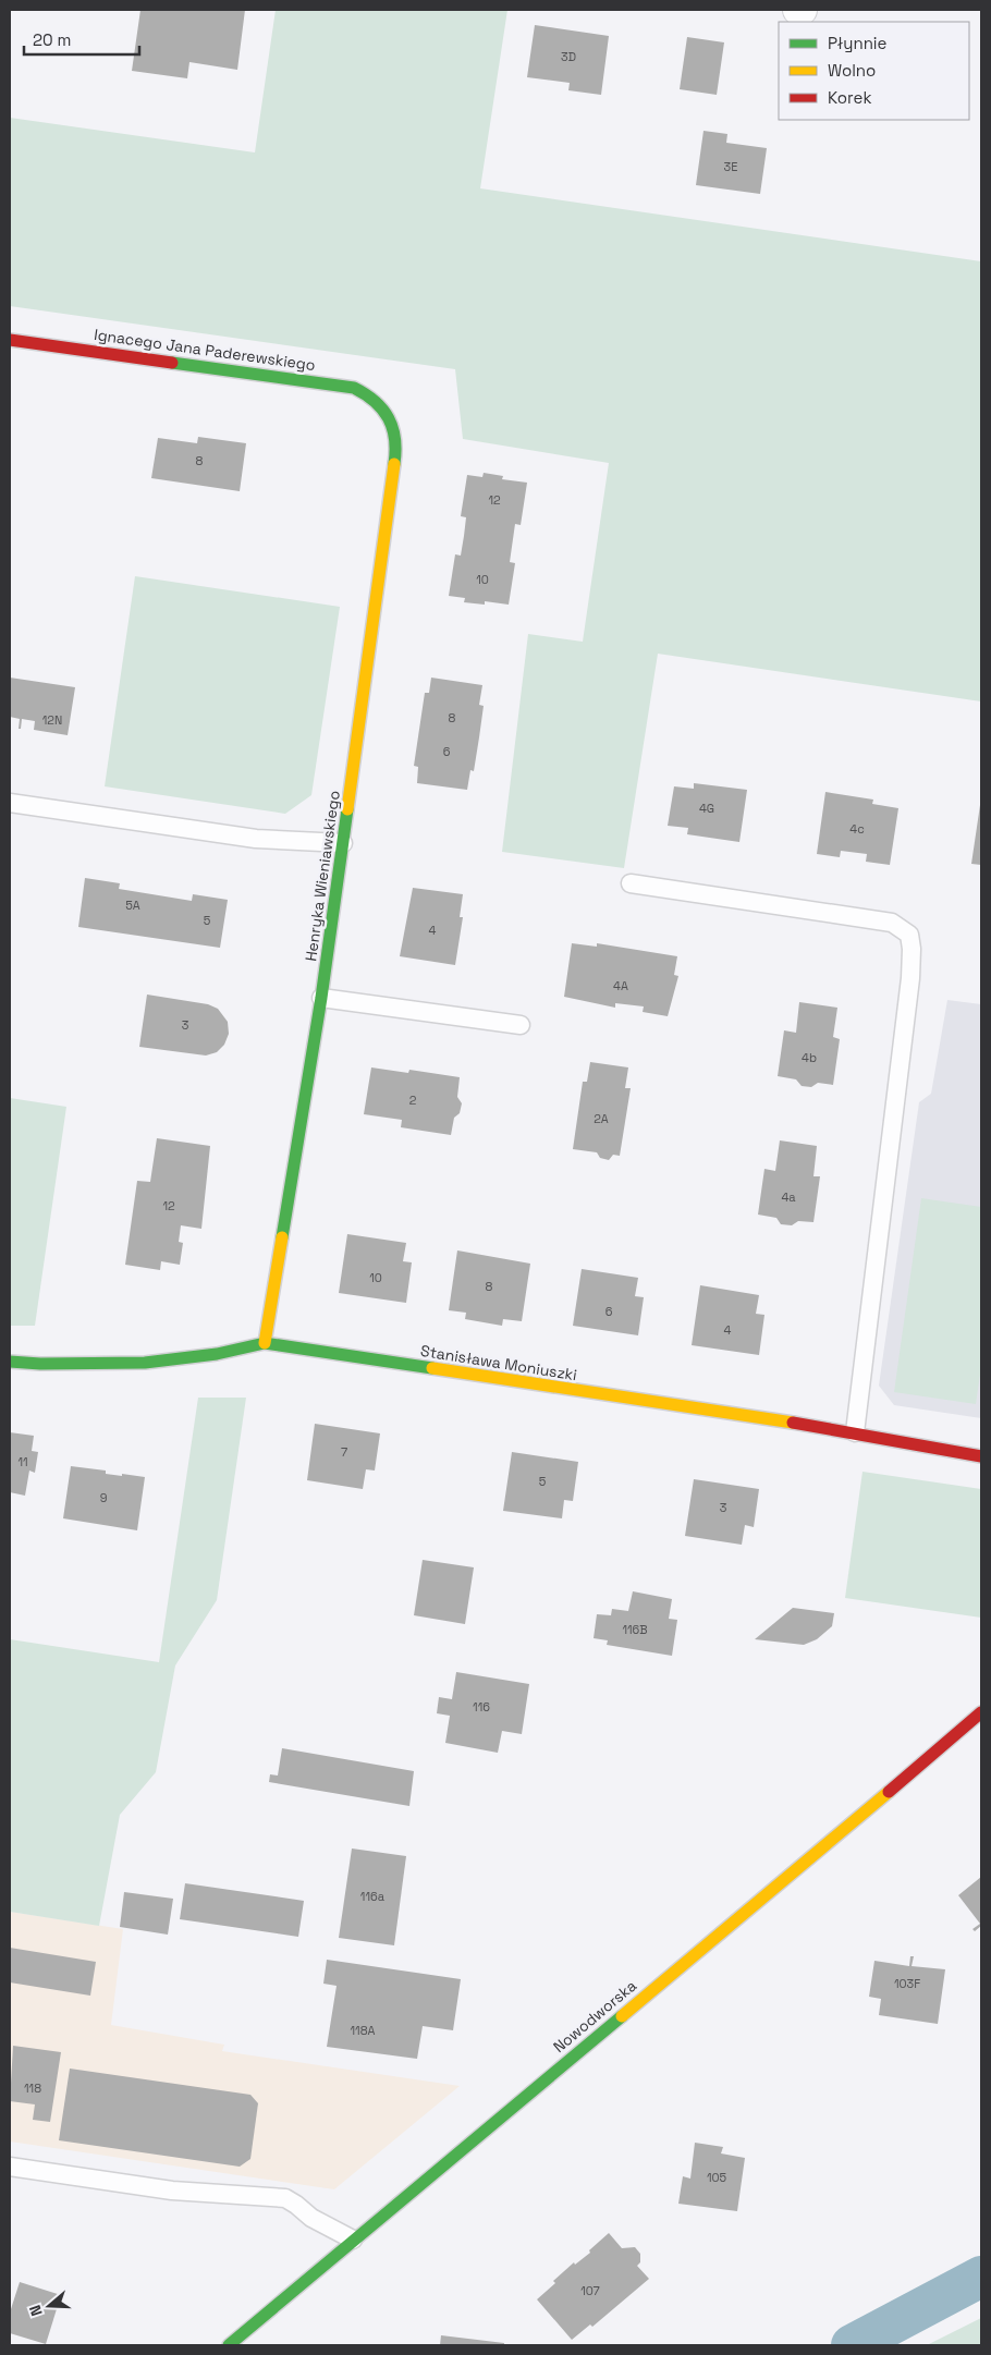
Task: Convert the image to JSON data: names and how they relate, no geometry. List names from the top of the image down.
{
  "streets": {
    "street": [
      "Ignacego Jana Paderewskiego",
      "Henryka Wieniawskiego",
      "Stanisława Moniuszki",
      "Nowodworska"
    ]
  },
  "crossings": [
    ["Ignacego Jana Paderewskiego", "Henryka Wieniawskiego"],
    ["Henryka Wieniawskiego", "Stanisława Moniuszki"]
  ],
  "house_numbers": [
    "3D",
    "3E",
    "8",
    "12",
    "10",
    "8",
    "12N",
    "6",
    "4G",
    "4c",
    "5A",
    "5",
    "4",
    "4A",
    "3",
    "4b",
    "2",
    "2A",
    "4a",
    "12",
    "10",
    "8",
    "6",
    "4",
    "7",
    "11",
    "5",
    "9",
    "3",
    "116B",
    "116",
    "116a",
    "103F",
    "118A",
    "118",
    "105",
    "107"
  ],
  "legend": ["Płynnie", "Wolno", "Korek"],
  "scale_bar": "20 m",
  "north": "left"
}
